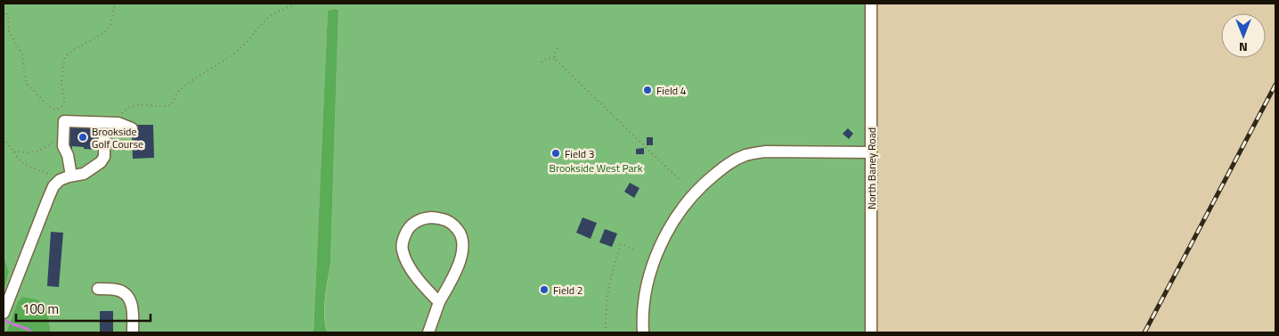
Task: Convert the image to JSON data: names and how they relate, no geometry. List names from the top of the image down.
{
  "streets": {
    "street": ["North Baney Road"]
  },
  "parks": ["Brookside West Park"],
  "places": [
    "Field 4",
    "Brookside Golf Course",
    "Field 3",
    "Field 2"
  ],
  "scale_bar": "100 m",
  "north": "bottom"
}
